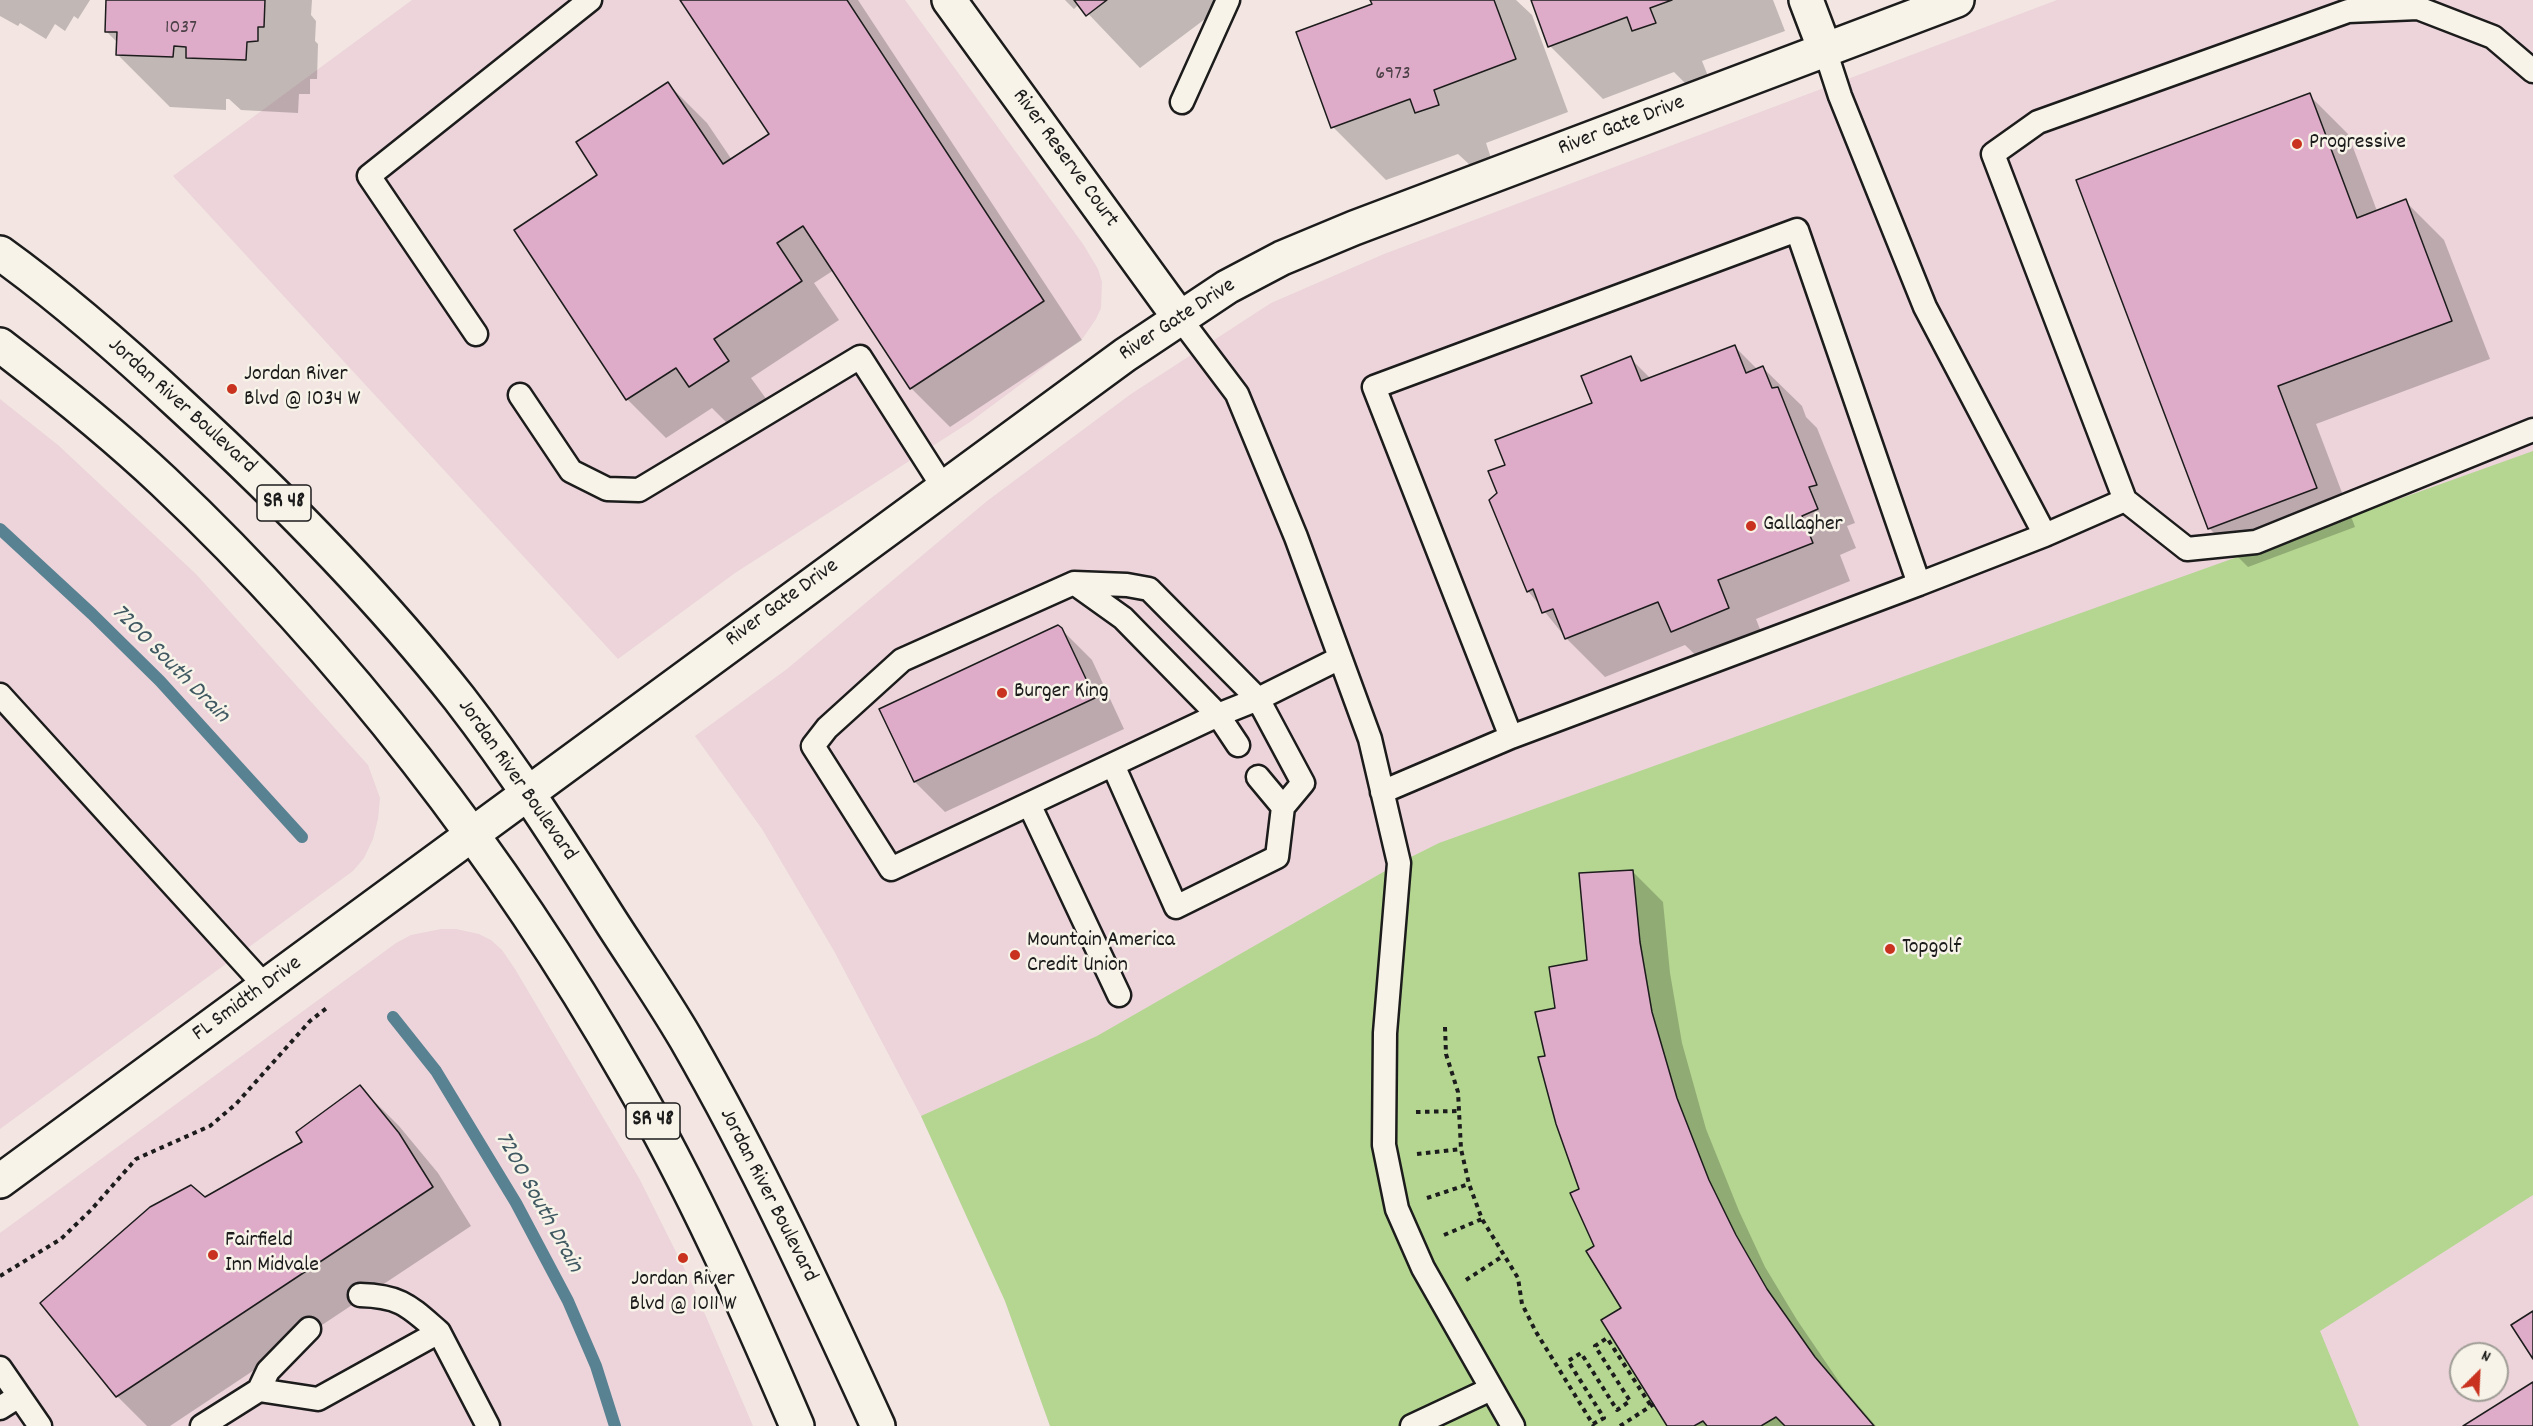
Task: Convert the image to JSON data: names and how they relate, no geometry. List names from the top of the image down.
{
  "streets": {
    "main road": [
      "River Gate Drive",
      "River Reserve Court",
      "Jordan River Boulevard",
      "SR 48",
      "FL Smidth Drive"
    ]
  },
  "crossings": [
    ["River Gate Drive", "River Reserve Court"],
    ["River Gate Drive", "Jordan River Boulevard"],
    ["River Gate Drive", "SR 48"],
    ["River Gate Drive", "FL Smidth Drive"],
    ["SR 48", "FL Smidth Drive"]
  ],
  "water": ["7200 South Drain"],
  "places": [
    "Progressive",
    "Jordan River Blvd @ 1034 W",
    "Gallagher",
    "Burger King",
    "Topgolf",
    "Mountain America Credit Union",
    "Fairfield Inn Midvale",
    "Jordan River Blvd @ 1011 W"
  ],
  "house_numbers": ["1037", "6973"],
  "north": "top right"
}
